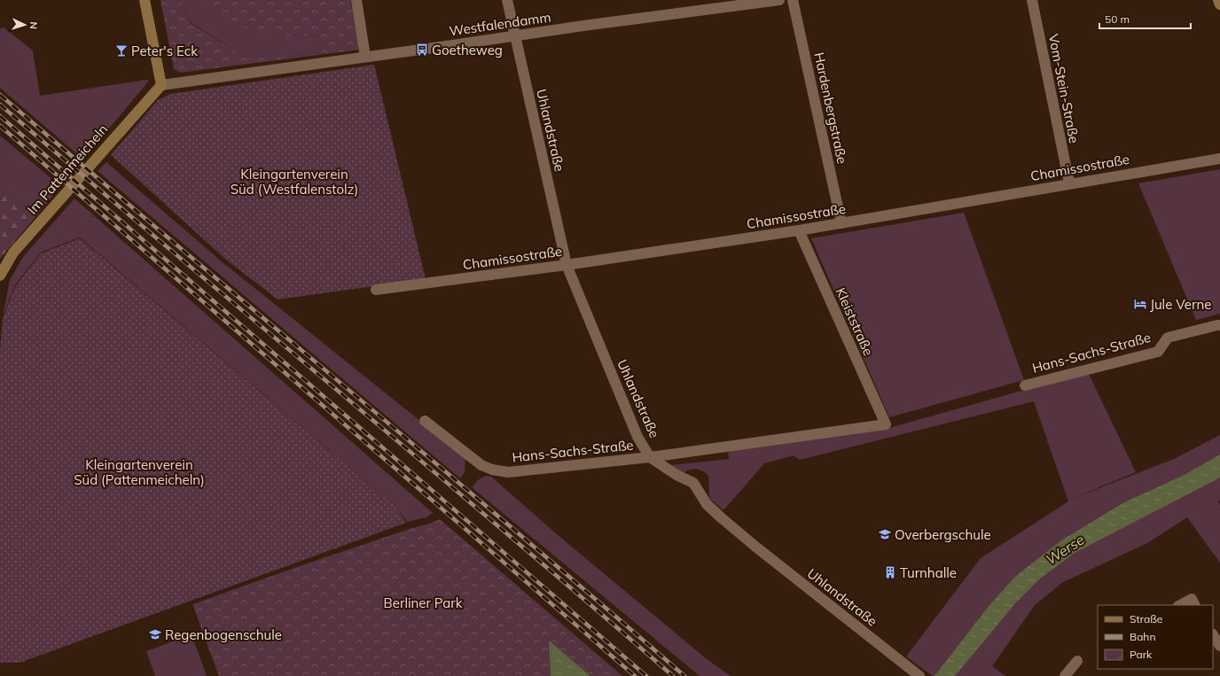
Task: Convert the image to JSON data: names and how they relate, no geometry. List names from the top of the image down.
{
  "streets": {
    "street": [
      "Westfalendamm",
      "Vom-Stein-Straße",
      "Hardenbergstraße",
      "Uhlandstraße",
      "Chamissostraße",
      "Im Pattenmeicheln",
      "Kleiststraße",
      "Hans-Sachs-Straße"
    ]
  },
  "crossings": [
    ["Westfalendamm", "Uhlandstraße"],
    ["Westfalendamm", "Im Pattenmeicheln"],
    ["Vom-Stein-Straße", "Chamissostraße"],
    ["Hardenbergstraße", "Chamissostraße"],
    ["Uhlandstraße", "Chamissostraße"],
    ["Uhlandstraße", "Hans-Sachs-Straße"],
    ["Chamissostraße", "Kleiststraße"],
    ["Kleiststraße", "Hans-Sachs-Straße"]
  ],
  "water": ["Werse"],
  "parks": ["Kleingartenverein Süd (Westfalenstolz)", "Kleingartenverein Süd (Pattenmeicheln)", "Berliner Park"],
  "places": {
    "bus stop": ["Goetheweg"],
    "bar": ["Peter's Eck"],
    "hotel": ["Jule Verne"],
    "school or university": ["Overbergschule", "Regenbogenschule"],
    "building": ["Turnhalle"]
  },
  "legend": ["Straße", "Bahn", "Park"],
  "scale_bar": "50 m",
  "north": "right"
}
